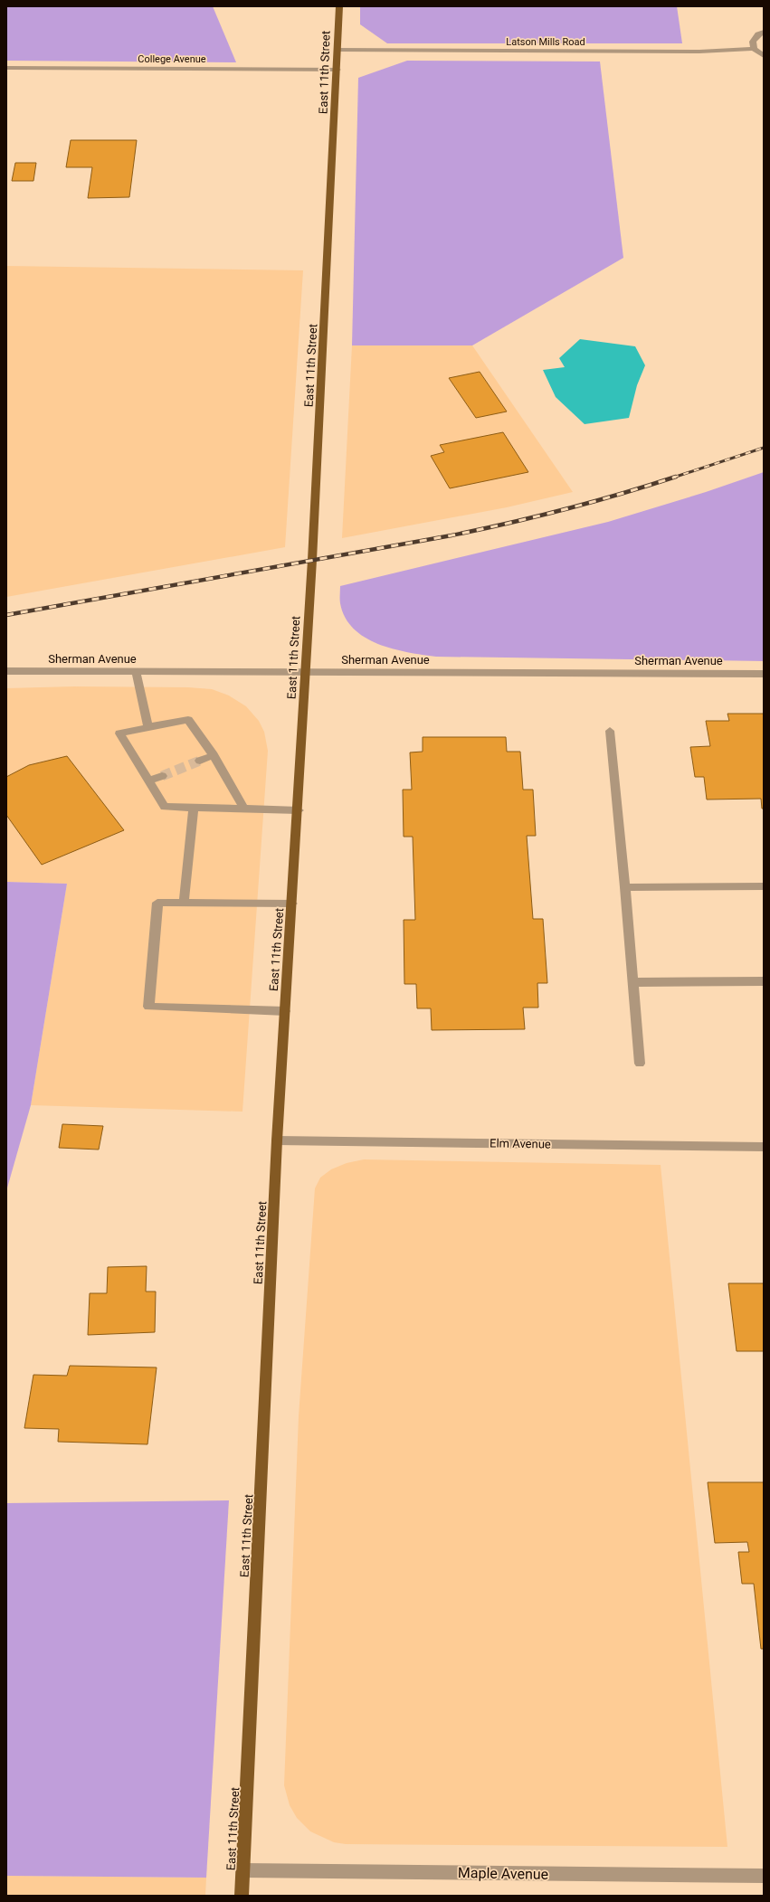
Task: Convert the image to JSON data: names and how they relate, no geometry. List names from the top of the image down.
{
  "streets": {
    "main road": ["East 11th Street"],
    "street": [
      "Latson Mills Road",
      "College Avenue",
      "Sherman Avenue",
      "Elm Avenue",
      "Maple Avenue"
    ]
  },
  "crossings": [
    ["Latson Mills Road", "East 11th Street"],
    ["College Avenue", "East 11th Street"],
    ["East 11th Street", "Sherman Avenue"],
    ["East 11th Street", "Elm Avenue"],
    ["East 11th Street", "Maple Avenue"]
  ]
}
